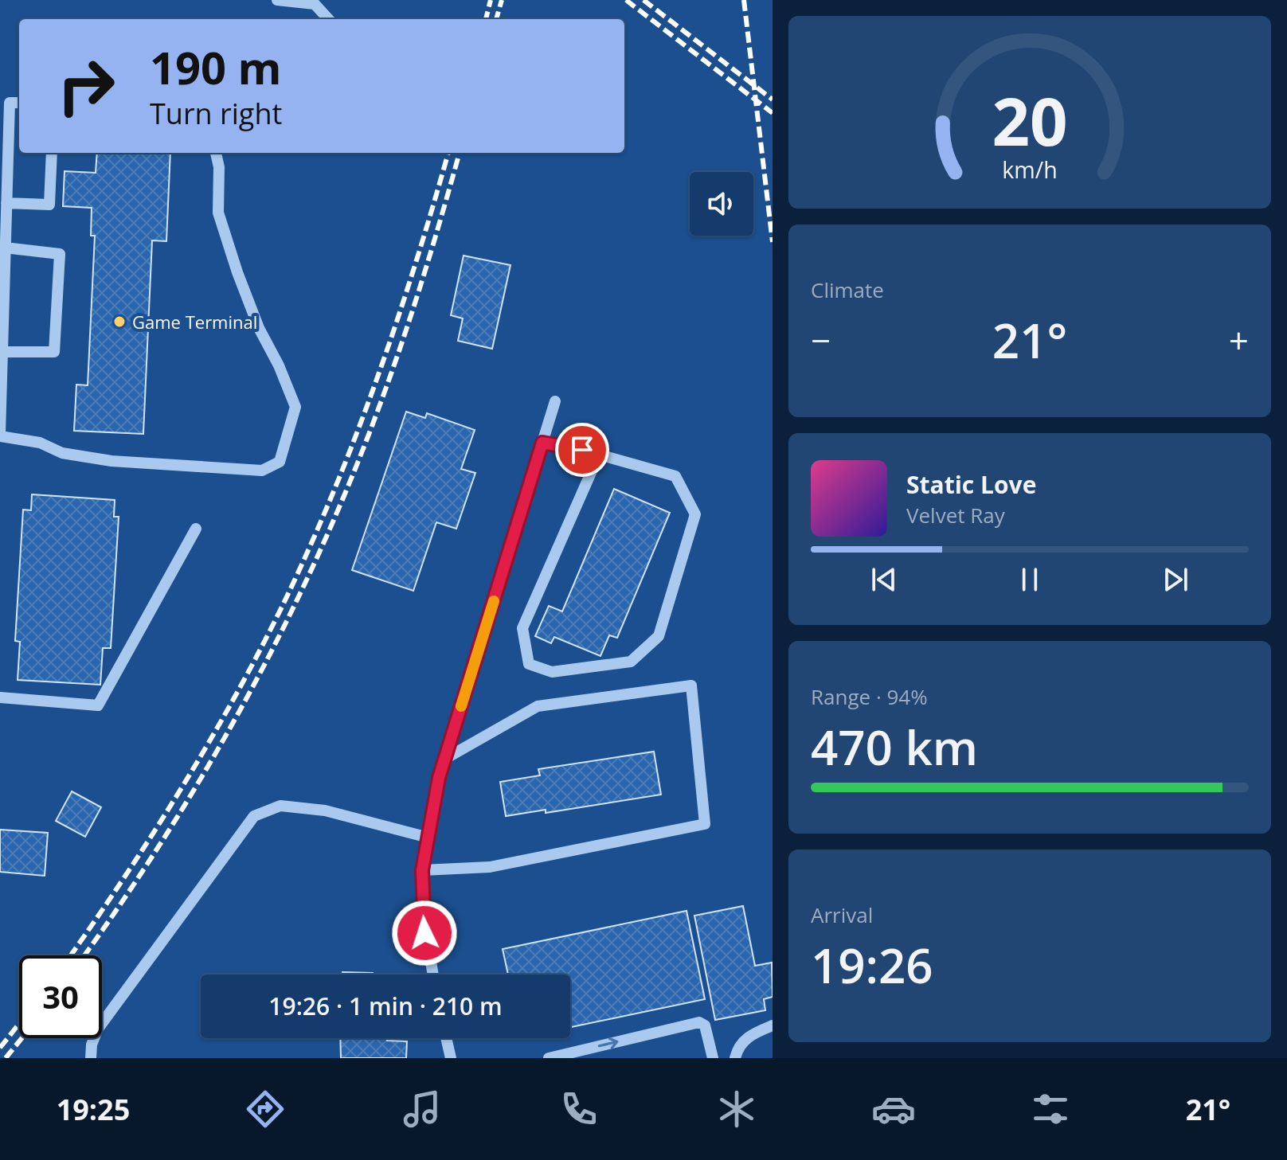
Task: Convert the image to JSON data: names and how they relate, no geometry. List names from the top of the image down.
{
  "places": ["Game Terminal"],
  "page": {
    "turn": ["190 m", "Turn right"],
    "tile": [
      "Climate",
      ["Range · 94%", "470 km"],
      ["Arrival", "19:26"]
    ],
    "heat": ["−", "21°", "+"],
    "song": ["Static Love", "Velvet Ray"],
    "limit": "30",
    "trip": "19:26 · 1 min · 210 m",
    "tabs": ["19:25", "21°"],
    "gauge": ["20", "km/h"]
  }
}
